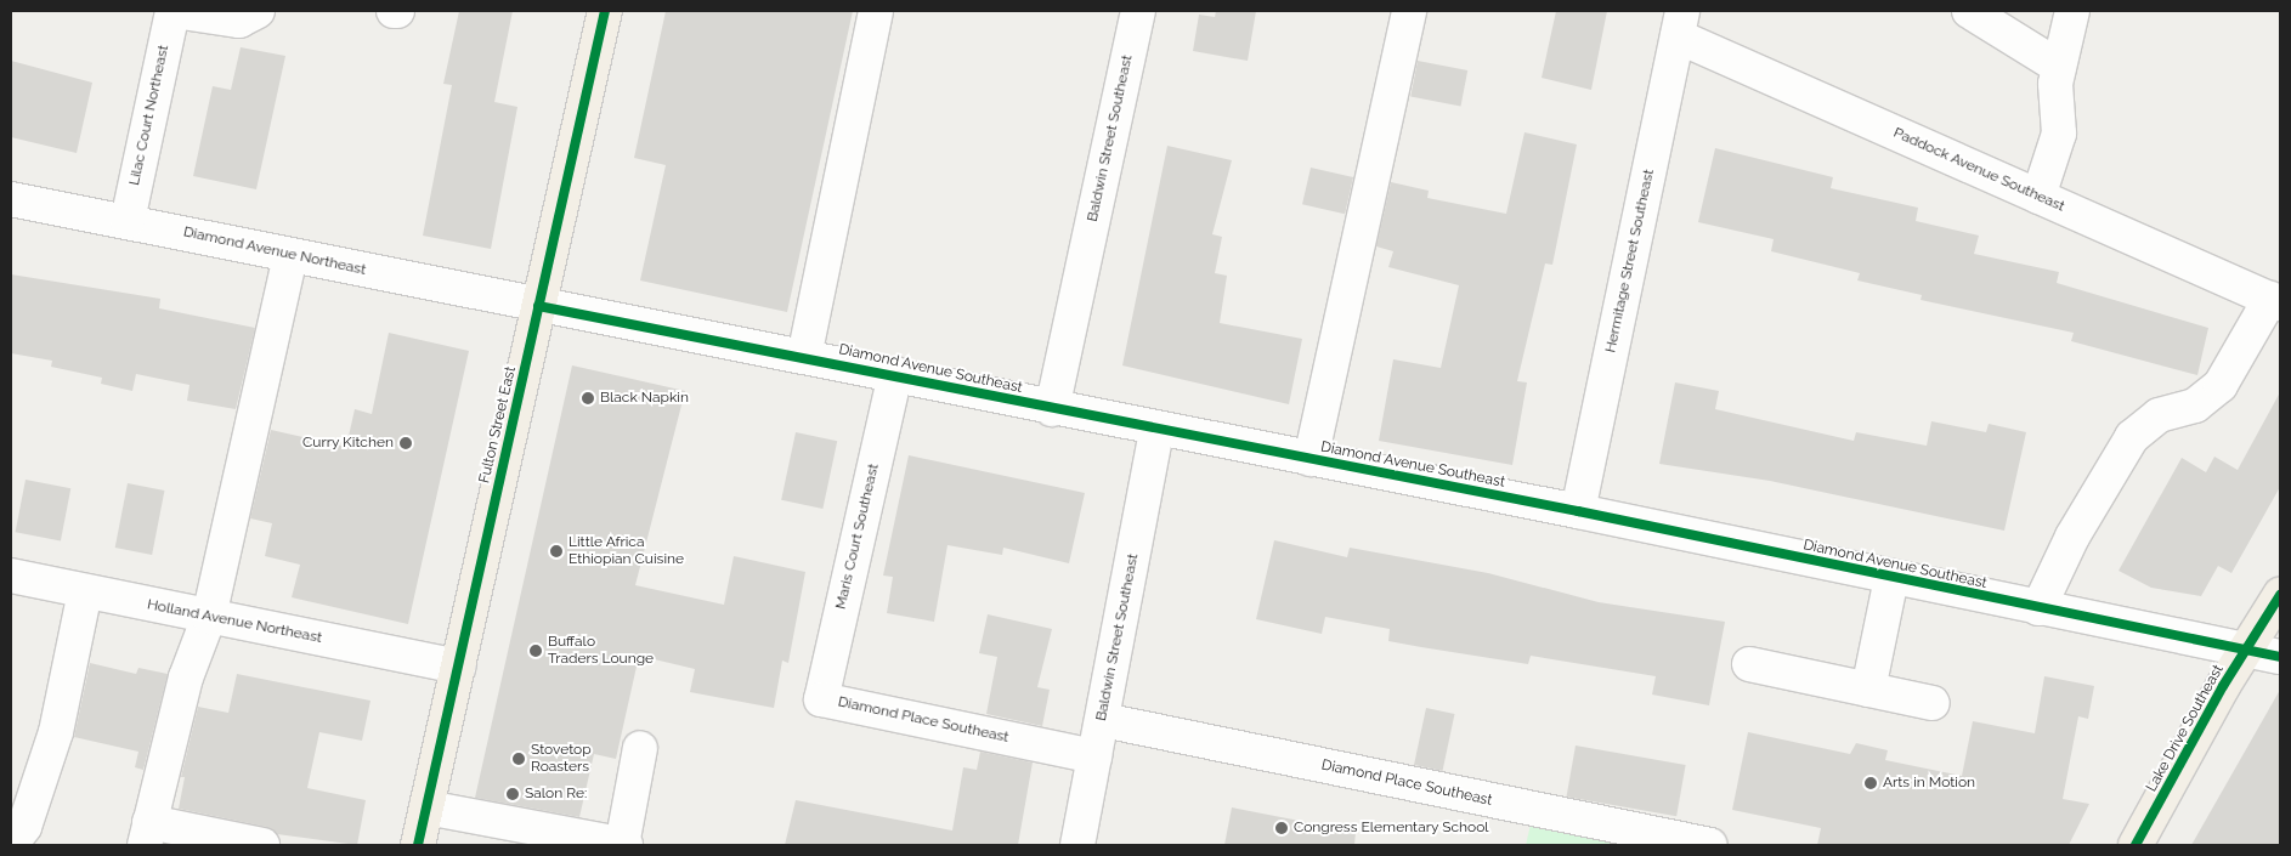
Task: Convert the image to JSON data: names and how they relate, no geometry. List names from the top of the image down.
{
  "streets": {
    "main road": ["Fulton Street East", "Lake Drive Southeast"],
    "street": [
      "Lilac Court Northeast",
      "Baldwin Street Southeast",
      "Paddock Avenue Southeast",
      "Diamond Avenue Northeast",
      "Hermitage Street Southeast",
      "Diamond Avenue Southeast",
      "Maris Court Southeast",
      "Holland Avenue Northeast",
      "Diamond Place Southeast"
    ]
  },
  "crossings": [
    ["Lilac Court Northeast", "Diamond Avenue Northeast"],
    ["Baldwin Street Southeast", "Diamond Avenue Southeast"],
    ["Baldwin Street Southeast", "Diamond Place Southeast"],
    ["Paddock Avenue Southeast", "Hermitage Street Southeast"],
    ["Diamond Avenue Northeast", "Diamond Avenue Southeast"],
    ["Diamond Avenue Northeast", "Fulton Street East"],
    ["Hermitage Street Southeast", "Diamond Avenue Southeast"],
    ["Diamond Avenue Southeast", "Fulton Street East"],
    ["Diamond Avenue Southeast", "Maris Court Southeast"],
    ["Diamond Avenue Southeast", "Lake Drive Southeast"],
    ["Fulton Street East", "Holland Avenue Northeast"],
    ["Maris Court Southeast", "Diamond Place Southeast"]
  ],
  "places": [
    "Black Napkin",
    "Curry Kitchen",
    "Little Africa Ethiopian Cuisine",
    "Buffalo Traders Lounge",
    "Stovetop Roasters",
    "Arts in Motion",
    "Salon Re:",
    "Congress Elementary School"
  ]
}
